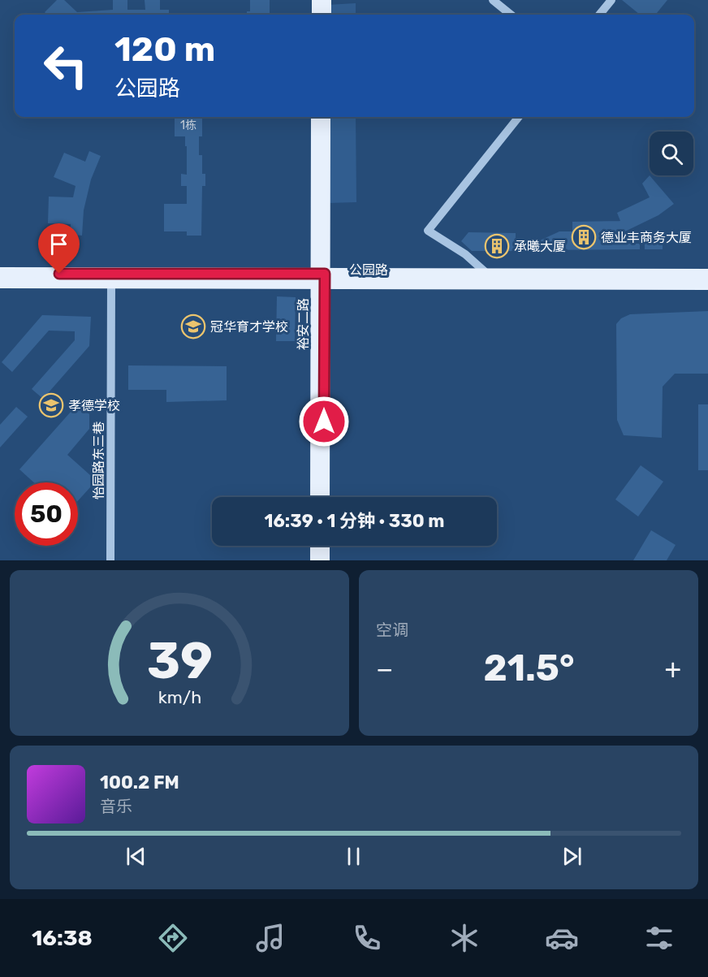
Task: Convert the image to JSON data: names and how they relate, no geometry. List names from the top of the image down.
{
  "streets": {
    "main road": ["公园路", "裕安二路"],
    "street": ["怡园路东三巷"]
  },
  "crossings": [
    ["公园路", "裕安二路"],
    ["公园路", "怡园路东三巷"]
  ],
  "places": {
    "building": ["德业丰商务大厦", "承曦大厦"],
    "school or university": ["冠华育才学校", "孝德学校"]
  },
  "house_numbers": ["1栋"],
  "page": {
    "turn": ["120 m", "公园路"],
    "limit": "50",
    "trip": "16:39 · 1 分钟 · 330 m",
    "tile": "空调",
    "heat": ["−", "21.5°", "+"],
    "song": ["100.2 FM", "音乐"],
    "tabs": "16:38",
    "gauge": ["39", "km/h"]
  }
}
